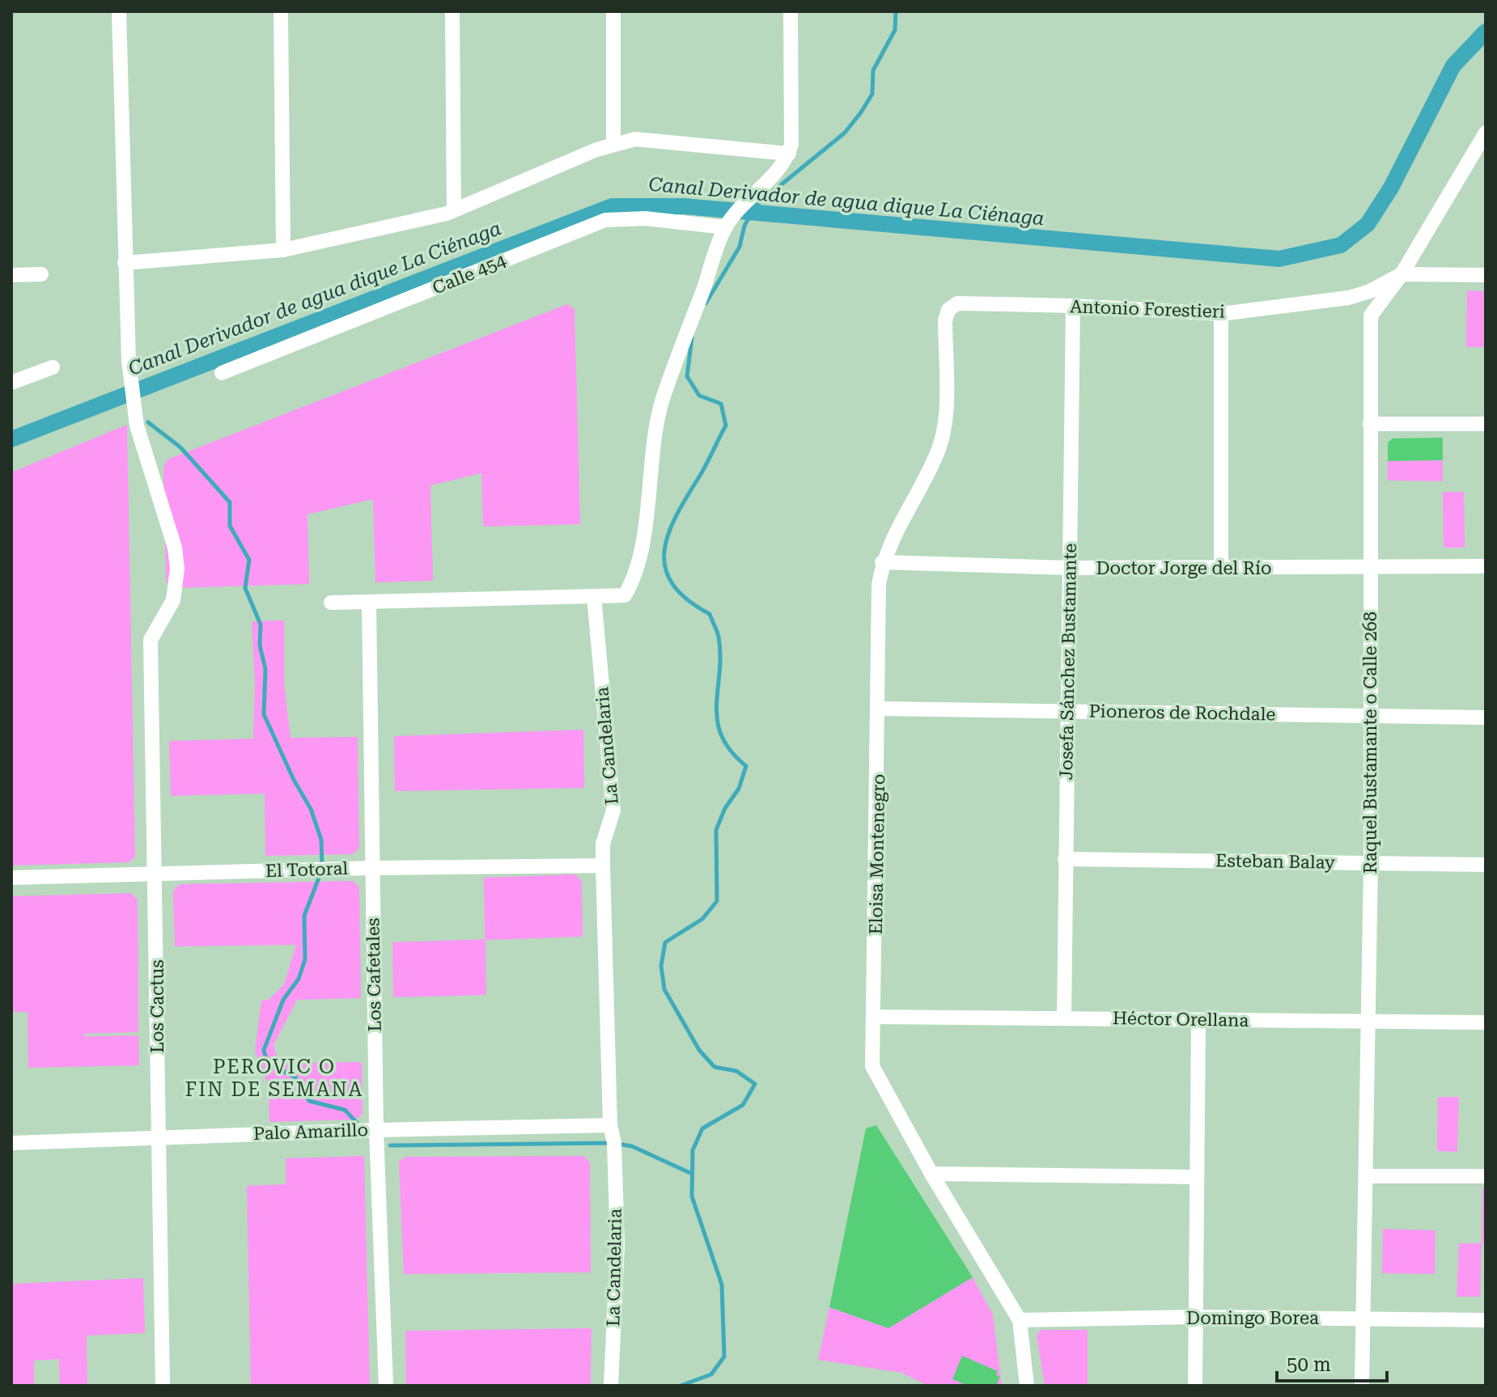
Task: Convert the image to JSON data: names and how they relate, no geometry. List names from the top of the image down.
{
  "streets": {
    "street": [
      "Calle 454",
      "Antonio Forestieri",
      "Doctor Jorge del Río",
      "Josefa Sánchez Bustamante",
      "Pioneros de Rochdale",
      "Raquel Bustamante o Calle 268",
      "La Candelaria",
      "Eloisa Montenegro",
      "Esteban Balay",
      "El Totoral",
      "Los Cafetales",
      "Los Cactus",
      "Héctor Orellana",
      "Palo Amarillo",
      "Domingo Borea"
    ]
  },
  "crossings": [
    ["Antonio Forestieri", "Josefa Sánchez Bustamante"],
    ["Antonio Forestieri", "Eloisa Montenegro"],
    ["Doctor Jorge del Río", "Josefa Sánchez Bustamante"],
    ["Doctor Jorge del Río", "Raquel Bustamante o Calle 268"],
    ["Doctor Jorge del Río", "Eloisa Montenegro"],
    ["Josefa Sánchez Bustamante", "Pioneros de Rochdale"],
    ["Josefa Sánchez Bustamante", "Esteban Balay"],
    ["Josefa Sánchez Bustamante", "Héctor Orellana"],
    ["Pioneros de Rochdale", "Raquel Bustamante o Calle 268"],
    ["Pioneros de Rochdale", "Eloisa Montenegro"],
    ["Raquel Bustamante o Calle 268", "Esteban Balay"],
    ["Raquel Bustamante o Calle 268", "Héctor Orellana"],
    ["Raquel Bustamante o Calle 268", "Domingo Borea"],
    ["La Candelaria", "El Totoral"],
    ["La Candelaria", "Palo Amarillo"],
    ["Eloisa Montenegro", "Héctor Orellana"],
    ["Eloisa Montenegro", "Domingo Borea"],
    ["El Totoral", "Los Cafetales"],
    ["El Totoral", "Los Cactus"],
    ["Los Cafetales", "Palo Amarillo"],
    ["Los Cactus", "Palo Amarillo"]
  ],
  "districts": ["PEROVIC O FIN DE SEMANA"],
  "water": ["Canal Derivador de agua dique La Ciénaga"],
  "scale_bar": "50 m"
}
